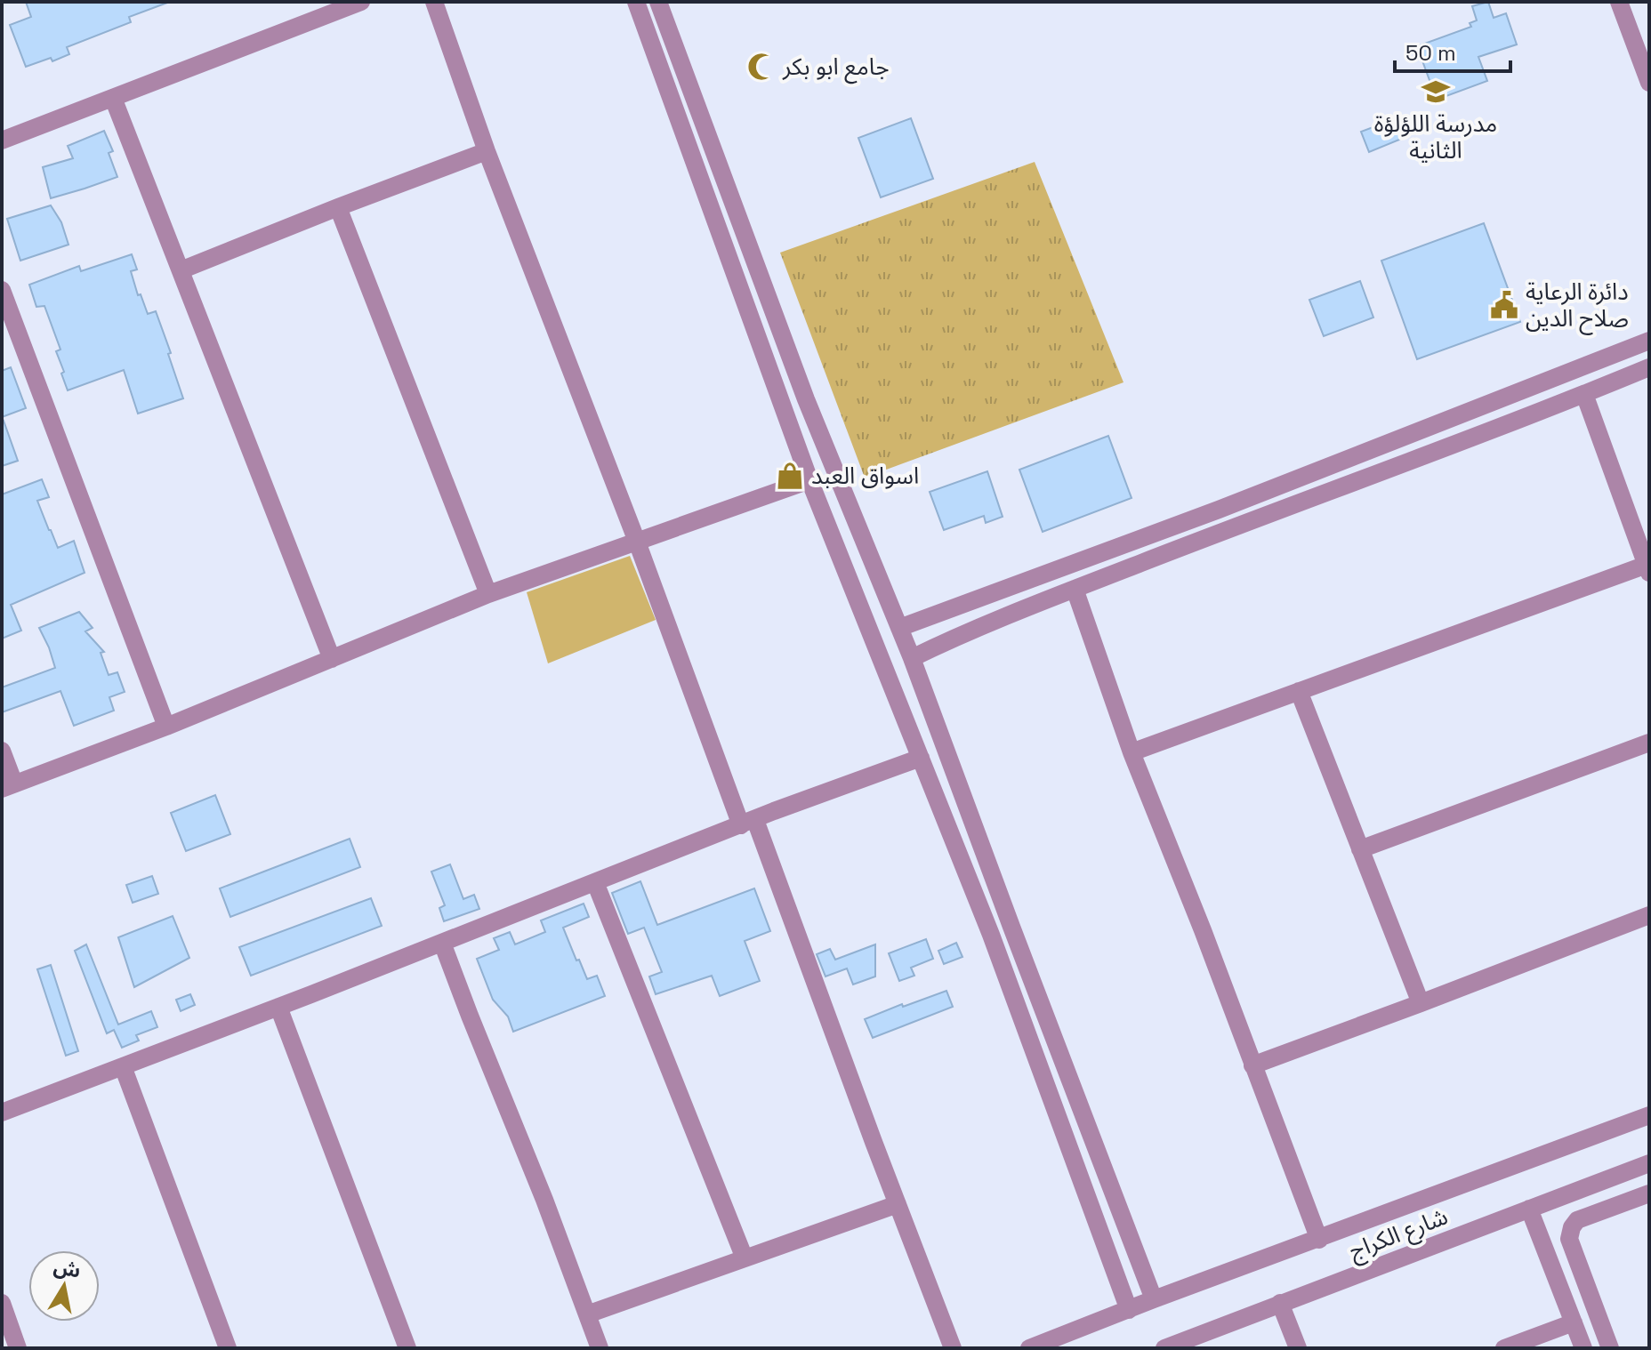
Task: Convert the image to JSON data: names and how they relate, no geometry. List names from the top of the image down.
{
  "streets": {
    "street": ["شارع الكراج"]
  },
  "places": {
    "mosque": ["جامع ابو بكر"],
    "school or university": ["مدرسة اللؤلؤة الثانية"],
    "public building": ["دائرة الرعاية صلاح الدين"],
    "shop": ["اسواق العبد"]
  },
  "scale_bar": "50 m",
  "north": "top"
}
